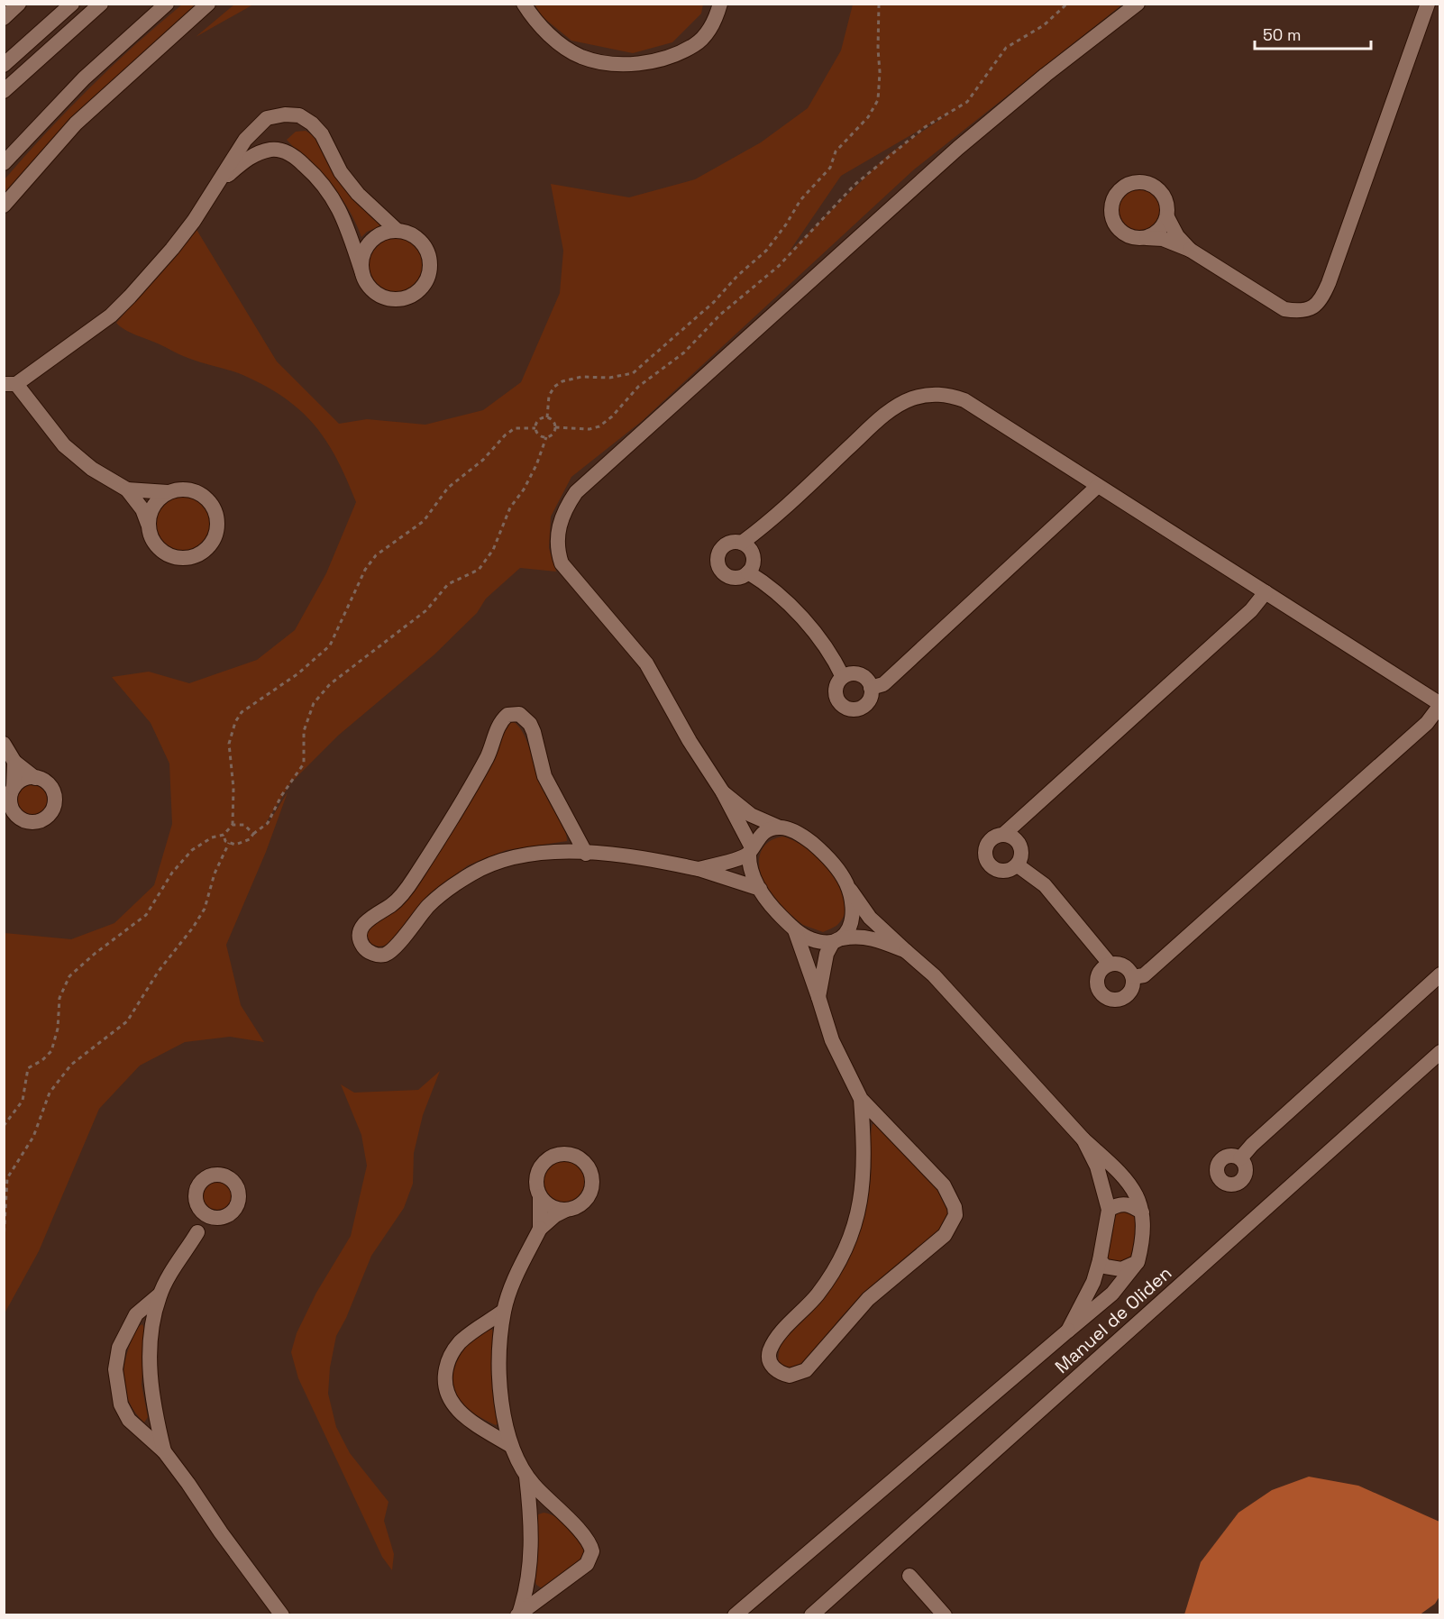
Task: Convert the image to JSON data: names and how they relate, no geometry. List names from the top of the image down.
{
  "streets": {
    "street": ["Manuel de Oliden"]
  },
  "scale_bar": "50 m"
}
